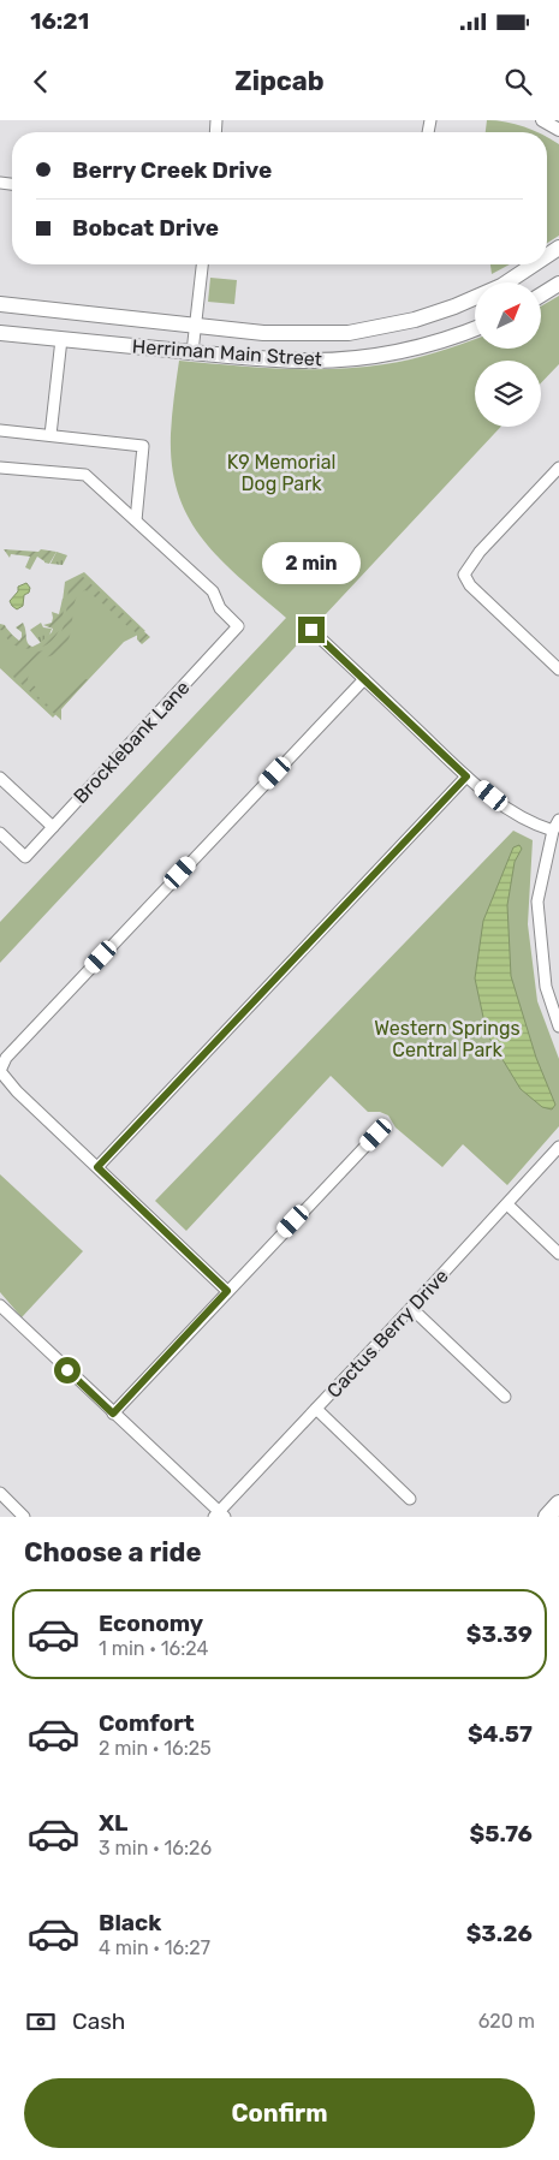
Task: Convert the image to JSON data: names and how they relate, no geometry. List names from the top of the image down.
{
  "streets": {
    "main road": ["Herriman Main Street"],
    "street": ["Brocklebank Lane", "Cactus Berry Drive"]
  },
  "parks": ["K9 Memorial Dog Park", "Western Springs Central Park"],
  "north": "top right",
  "page": {
    "status": "16:21",
    "header": "Zipcab",
    "banner": ["Berry Creek Drive", "Bobcat Drive"],
    "bubble": "2 min",
    "heading": "Choose a ride",
    "list": [
      {
        "name": "Economy",
        "note": "1 min · 16:24",
        "value": "$3.39"
      },
      {
        "name": "Comfort",
        "note": "2 min · 16:25",
        "value": "$4.57"
      },
      {
        "name": "XL",
        "note": "3 min · 16:26",
        "value": "$5.76"
      },
      {
        "name": "Black",
        "note": "4 min · 16:27",
        "value": "$3.26"
      }
    ],
    "pay": ["Cash", "620 m"],
    "buttons": "Confirm"
  }
}
